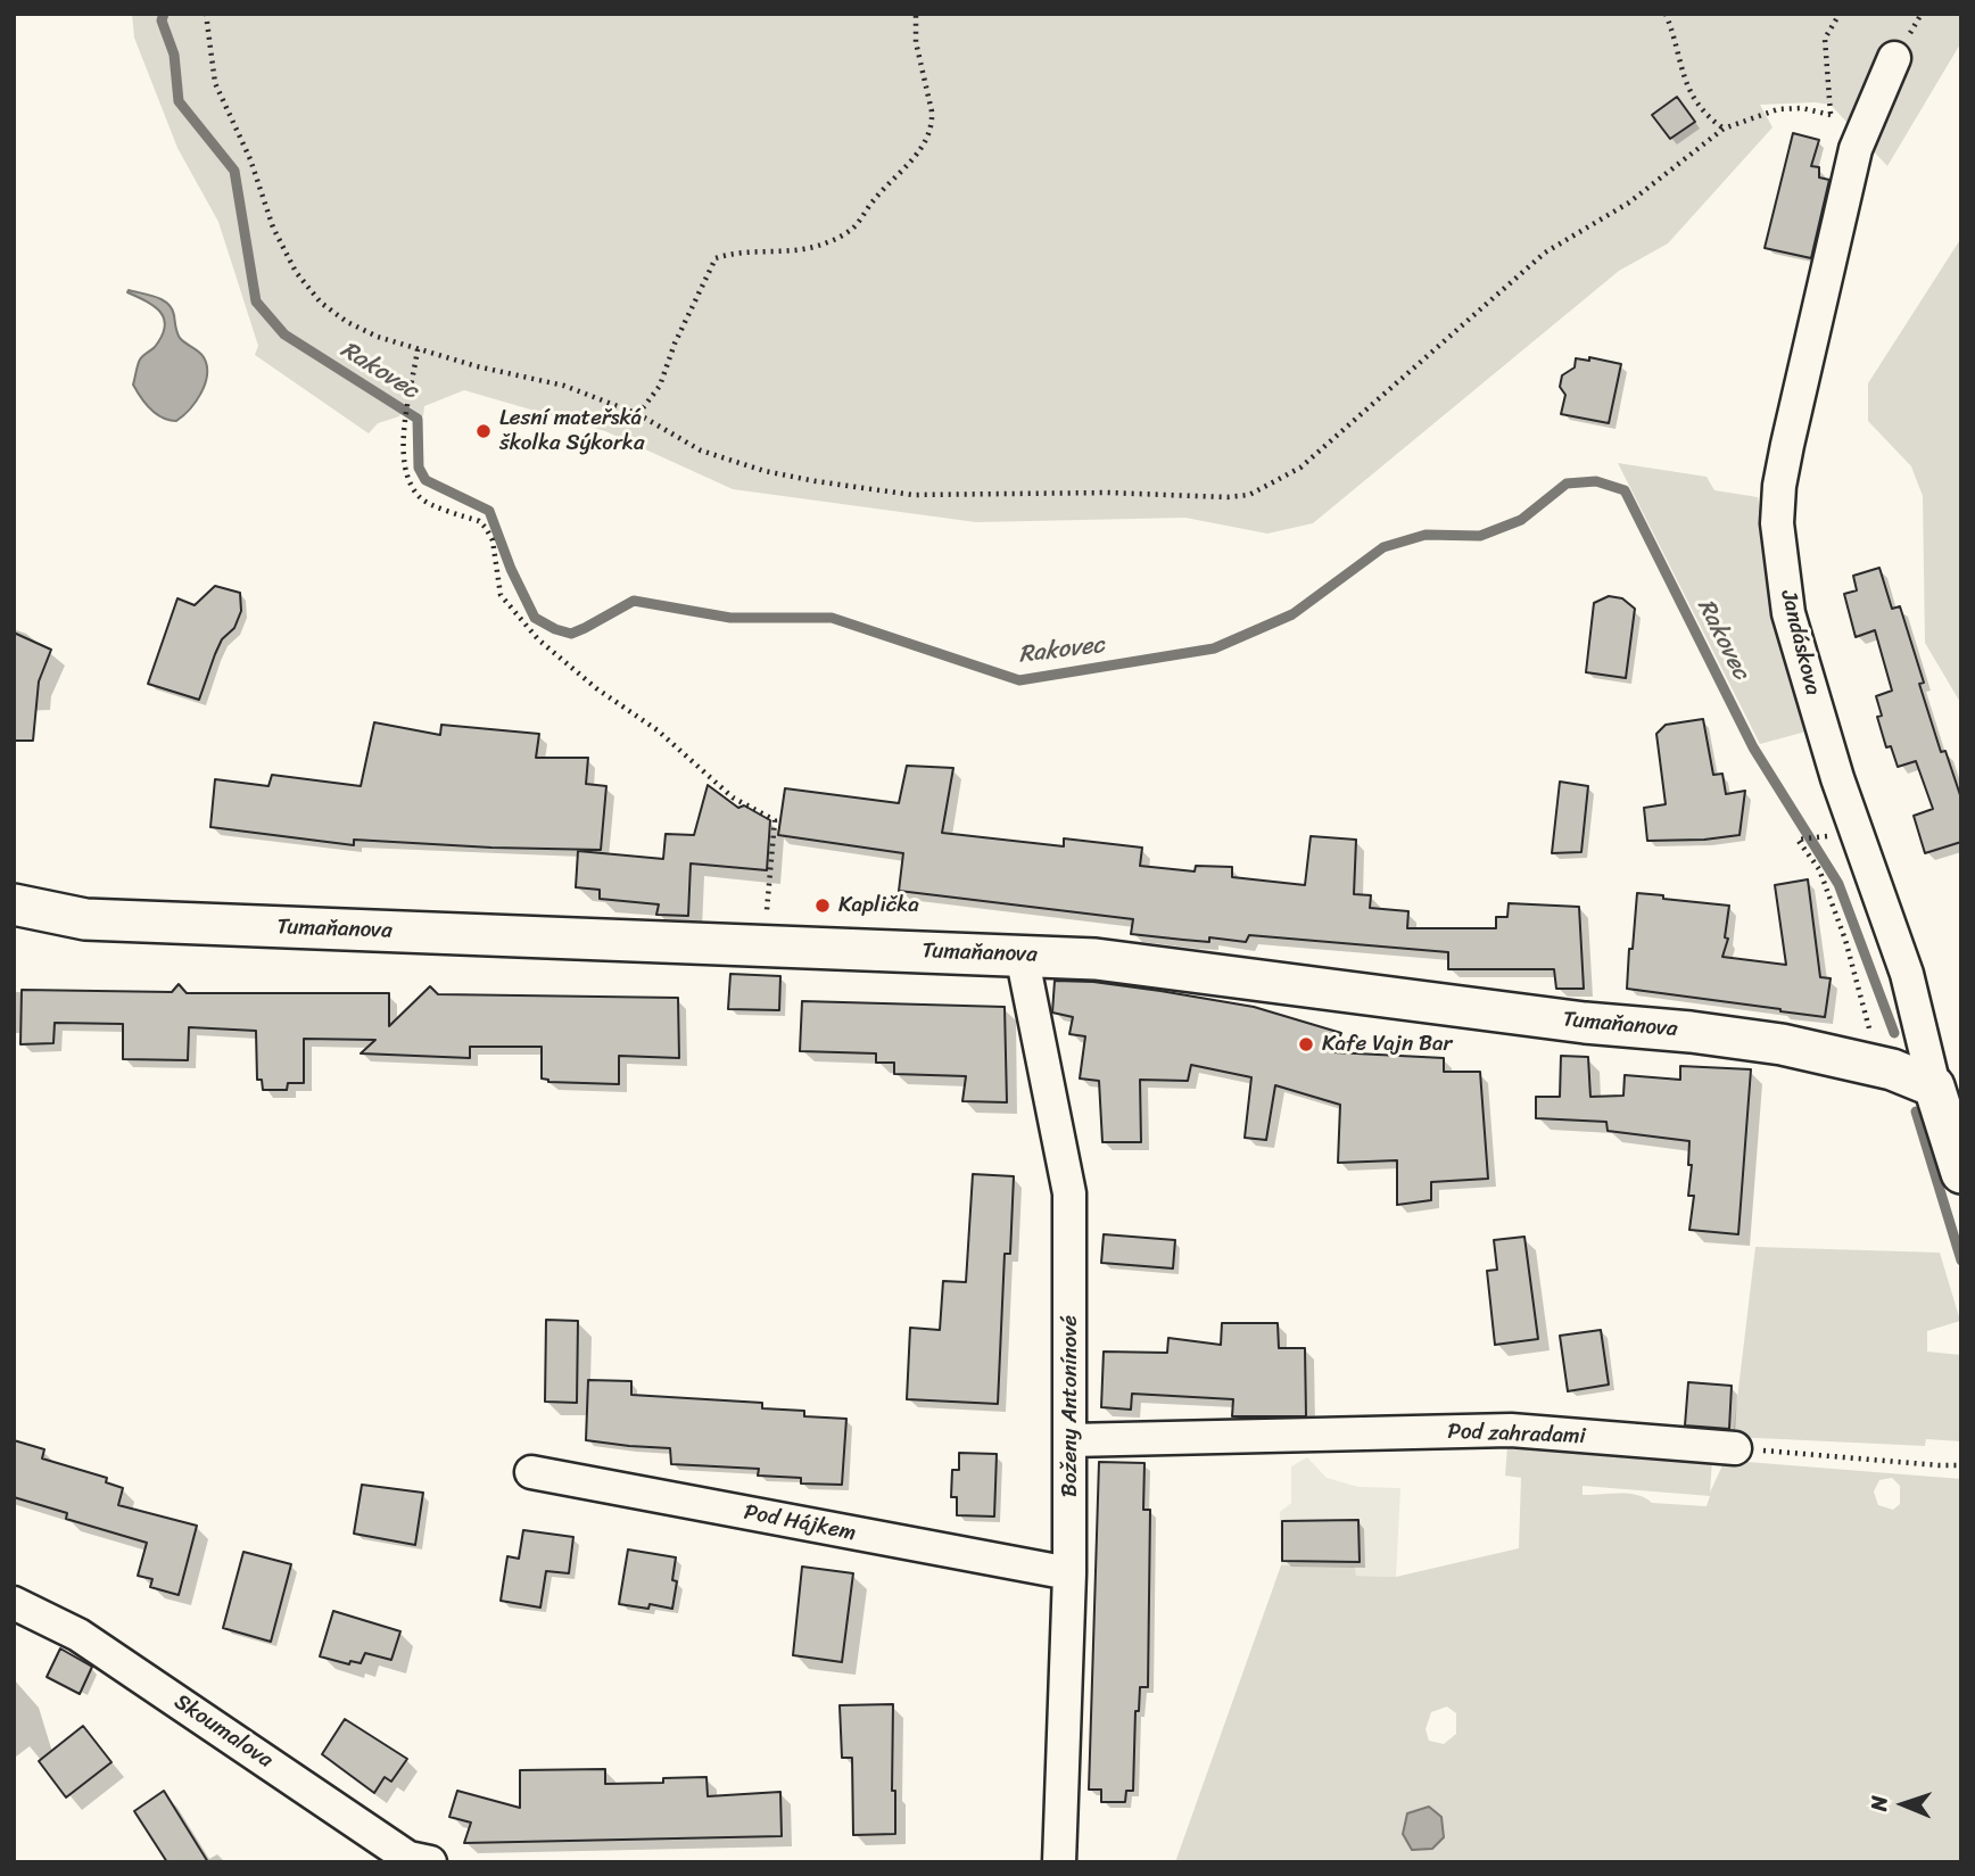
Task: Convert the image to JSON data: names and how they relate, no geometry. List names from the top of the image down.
{
  "streets": {
    "street": [
      "Jandáskova",
      "Tumaňanova",
      "Boženy Antonínové",
      "Pod zahradami",
      "Pod Hájkem",
      "Skoumalova"
    ]
  },
  "crossings": [
    ["Jandáskova", "Tumaňanova"],
    ["Tumaňanova", "Boženy Antonínové"],
    ["Boženy Antonínové", "Pod zahradami"],
    ["Boženy Antonínové", "Pod Hájkem"]
  ],
  "water": ["Rakovec"],
  "places": ["Lesní mateřská školka Sýkorka", "Kaplička", "Kafe Vajn Bar"],
  "north": "left"
}
